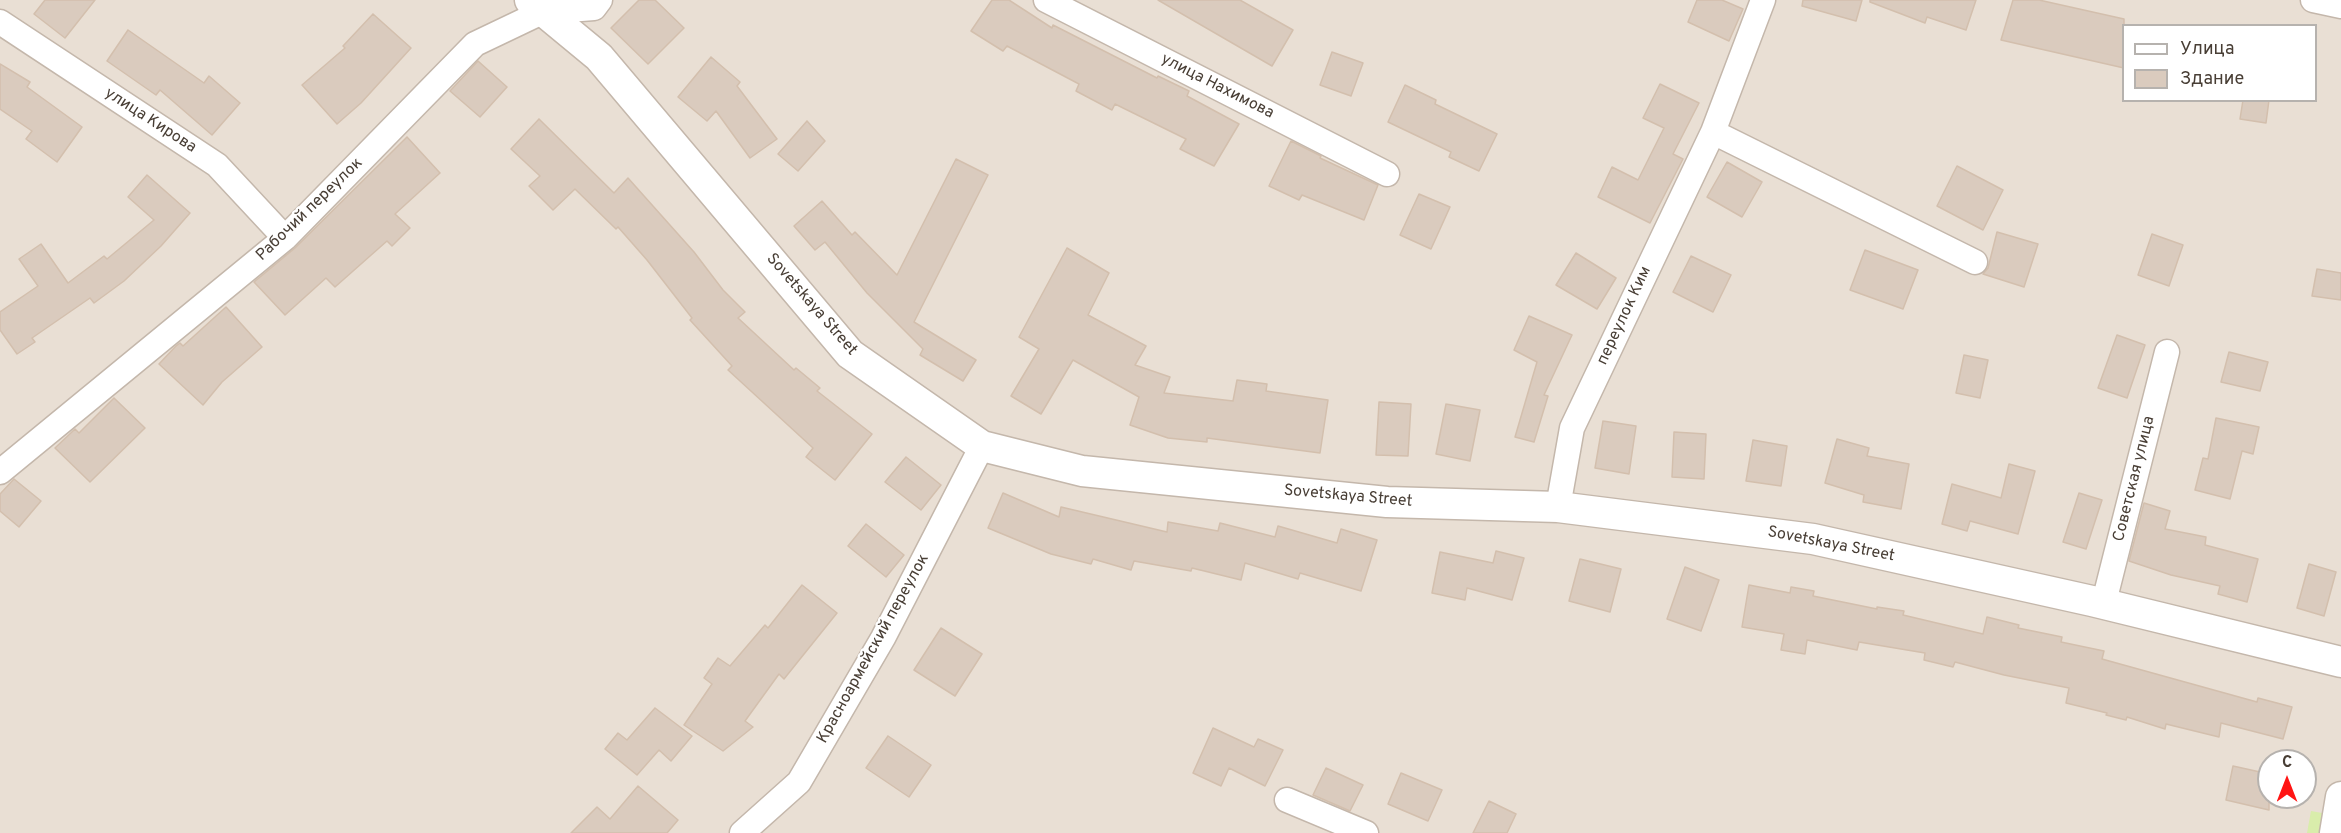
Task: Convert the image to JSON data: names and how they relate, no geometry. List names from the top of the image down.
{
  "streets": {
    "street": [
      "улица Нахимова",
      "улица Кирова",
      "Рабочий переулок",
      "Sovetskaya Street",
      "переулок Ким",
      "Советская улица",
      "Красноармейский переулок"
    ]
  },
  "crossings": [
    ["улица Кирова", "Рабочий переулок"],
    ["Рабочий переулок", "Sovetskaya Street"],
    ["Sovetskaya Street", "переулок Ким"],
    ["Sovetskaya Street", "Советская улица"],
    ["Sovetskaya Street", "Красноармейский переулок"]
  ],
  "legend": ["Улица", "Здание"],
  "north": "top"
}
